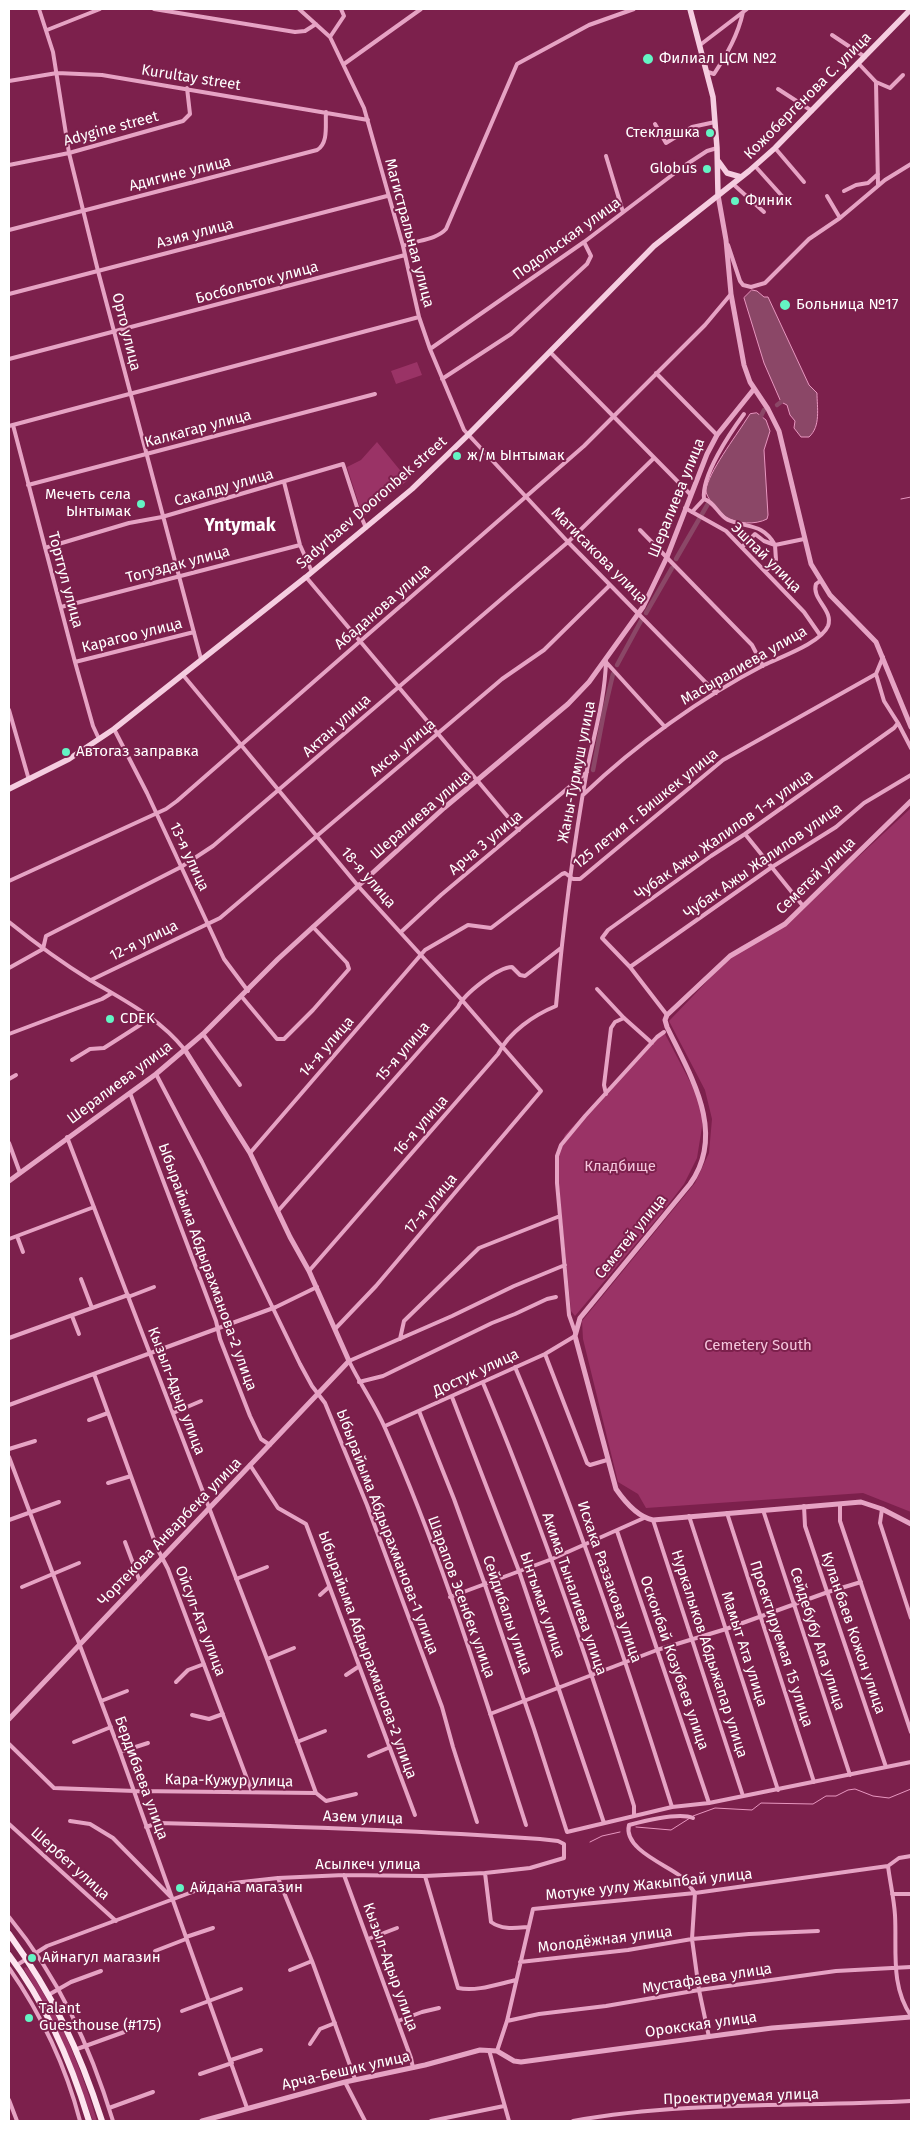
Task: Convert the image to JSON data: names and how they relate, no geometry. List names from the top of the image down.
{
  "streets": {
    "main road": ["Кожобергенова С. улица", "Sadyrbaev Dooronbek street"],
    "street": [
      "Kurultay street",
      "Adygine street",
      "Адигине улица",
      "Магистральная улица",
      "Азия улица",
      "Подольская улица",
      "Босбольток улица",
      "Орто улица",
      "Калкагар улица",
      "Сакалду улица",
      "Шералиева улица",
      "Матисакова улица",
      "Эшпай улица",
      "Тогуздак улица",
      "Тортгул улица",
      "Абаданова улица",
      "Карагоо улица",
      "Масыралиева улица",
      "Актан улица",
      "Аксы улица",
      "Жаны-Турмуш улица",
      "125 летия г. Бишкек улица",
      "Чубак Ажы Жалилов 1-я улица",
      "Арча 3 улица",
      "13-я улица",
      "Чубак Ажы Жалилов улица",
      "Семетей улица",
      "18-я улица",
      "12-я улица",
      "14-я улица",
      "15-я улица",
      "16-я улица",
      "17-я улица",
      "Ыбырайыма Абдырахманова-2 улица",
      "Достук улица",
      "Кызыл-Адыр улица",
      "Чортекова Анварбека улица",
      "Ыбырайыма Абдырахманова-1 улица",
      "Исхака Раззакова улица",
      "Акима Тыналиева улица",
      "Шарапов Эсенбек улица",
      "Ынтымак улица",
      "Сейдибалы улица",
      "Ойсул-Ата улица",
      "Куланбаев Кожон улица",
      "Сейдебубу Апа улица",
      "Проектируемая 15 улица",
      "Мамыт Ата улица",
      "Нуркалыков Абдыжапар улица",
      "Осконбай Козубаев улица",
      "Бердибаева улица",
      "Кара-Кужур улица",
      "Азем улица",
      "Шербет улица",
      "Асылкеч улица",
      "Мотуке уулу Жакыпбай улица",
      "Молодёжная улица",
      "Мустафаева улица",
      "Орокская улица",
      "Арча-Бешик улица",
      "Проектируемая улица"
    ]
  },
  "crossings": [
    ["Kurultay street", "Adygine street"],
    ["Kurultay street", "Адигине улица"],
    ["Kurultay street", "Магистральная улица"],
    ["Kurultay street", "Орто улица"],
    ["Кожобергенова С. улица", "Sadyrbaev Dooronbek street"],
    ["Adygine street", "Орто улица"],
    ["Адигине улица", "Орто улица"],
    ["Магистральная улица", "Азия улица"],
    ["Магистральная улица", "Подольская улица"],
    ["Магистральная улица", "Босбольток улица"],
    ["Магистральная улица", "Sadyrbaev Dooronbek street"],
    ["Магистральная улица", "Матисакова улица"],
    ["Азия улица", "Орто улица"],
    ["Босбольток улица", "Орто улица"],
    ["Орто улица", "Калкагар улица"],
    ["Орто улица", "Сакалду улица"],
    ["Орто улица", "Sadyrbaev Dooronbek street"],
    ["Орто улица", "Тогуздак улица"],
    ["Орто улица", "Карагоо улица"],
    ["Калкагар улица", "Тортгул улица"],
    ["Сакалду улица", "Sadyrbaev Dooronbek street"],
    ["Сакалду улица", "Тортгул улица"],
    ["Шералиева улица", "Матисакова улица"],
    ["Шералиева улица", "Эшпай улица"],
    ["Шералиева улица", "Жаны-Турмуш улица"],
    ["Шералиева улица", "13-я улица"],
    ["Шералиева улица", "18-я улица"],
    ["Шералиева улица", "Ыбырайыма Абдырахманова-2 улица"],
    ["Шералиева улица", "Кызыл-Адыр улица"],
    ["Шералиева улица", "Ыбырайыма Абдырахманова-1 улица"],
    ["Sadyrbaev Dooronbek street", "Матисакова улица"],
    ["Sadyrbaev Dooronbek street", "Тортгул улица"],
    ["Sadyrbaev Dooronbek street", "13-я улица"],
    ["Sadyrbaev Dooronbek street", "18-я улица"],
    ["Матисакова улица", "Абаданова улица"],
    ["Матисакова улица", "Масыралиева улица"],
    ["Матисакова улица", "Актан улица"],
    ["Матисакова улица", "Аксы улица"],
    ["Эшпай улица", "Масыралиева улица"],
    ["Тогуздак улица", "Тортгул улица"],
    ["Тортгул улица", "Карагоо улица"],
    ["Абаданова улица", "13-я улица"],
    ["Абаданова улица", "18-я улица"],
    ["Масыралиева улица", "Жаны-Турмуш улица"],
    ["Актан улица", "13-я улица"],
    ["Актан улица", "18-я улица"],
    ["Аксы улица", "13-я улица"],
    ["Аксы улица", "18-я улица"],
    ["Аксы улица", "12-я улица"],
    ["Жаны-Турмуш улица", "125 летия г. Бишкек улица"],
    ["Жаны-Турмуш улица", "Арча 3 улица"],
    ["Жаны-Турмуш улица", "15-я улица"],
    ["Жаны-Турмуш улица", "16-я улица"],
    ["125 летия г. Бишкек улица", "18-я улица"],
    ["125 летия г. Бишкек улица", "14-я улица"],
    ["Чубак Ажы Жалилов 1-я улица", "Чубак Ажы Жалилов улица"],
    ["Чубак Ажы Жалилов 1-я улица", "Семетей улица"],
    ["Арча 3 улица", "18-я улица"],
    ["13-я улица", "12-я улица"],
    ["Семетей улица", "Достук улица"],
    ["18-я улица", "14-я улица"],
    ["18-я улица", "15-я улица"],
    ["18-я улица", "16-я улица"],
    ["18-я улица", "17-я улица"],
    ["Ыбырайыма Абдырахманова-2 улица", "Чортекова Анварбека улица"],
    ["Достук улица", "Исхака Раззакова улица"],
    ["Достук улица", "Акима Тыналиева улица"],
    ["Достук улица", "Шарапов Эсенбек улица"],
    ["Достук улица", "Ынтымак улица"],
    ["Достук улица", "Сейдибалы улица"],
    ["Кызыл-Адыр улица", "Чортекова Анварбека улица"],
    ["Кызыл-Адыр улица", "Кара-Кужур улица"],
    ["Кызыл-Адыр улица", "Асылкеч улица"],
    ["Кызыл-Адыр улица", "Арча-Бешик улица"],
    ["Чортекова Анварбека улица", "Ыбырайыма Абдырахманова-1 улица"],
    ["Чортекова Анварбека улица", "Шарапов Эсенбек улица"],
    ["Чортекова Анварбека улица", "Ойсул-Ата улица"],
    ["Чортекова Анварбека улица", "Бердибаева улица"],
    ["Ынтымак улица", "Сейдибалы улица"],
    ["Ойсул-Ата улица", "Кара-Кужур улица"],
    ["Бердибаева улица", "Кара-Кужур улица"],
    ["Бердибаева улица", "Азем улица"],
    ["Бердибаева улица", "Асылкеч улица"],
    ["Бердибаева улица", "Арча-Бешик улица"],
    ["Азем улица", "Асылкеч улица"],
    ["Шербет улица", "Асылкеч улица"],
    ["Мотуке уулу Жакыпбай улица", "Молодёжная улица"],
    ["Мотуке уулу Жакыпбай улица", "Мустафаева улица"],
    ["Мотуке уулу Жакыпбай улица", "Орокская улица"],
    ["Мотуке уулу Жакыпбай улица", "Арча-Бешик улица"],
    ["Орокская улица", "Арча-Бешик улица"]
  ],
  "districts": ["Yntymak"],
  "parks": ["Кладбище", "Cemetery South"],
  "places": [
    "Филиал ЦСМ №2",
    "Стекляшка",
    "Globus",
    "Финик",
    "Больница №17",
    "ж/м Ынтымак",
    "Мечеть села Ынтымак",
    "Автогаз заправка",
    "CDEK",
    "Айдана магазин",
    "Айнагул магазин",
    "Talant Guesthouse (#175)"
  ]
}
